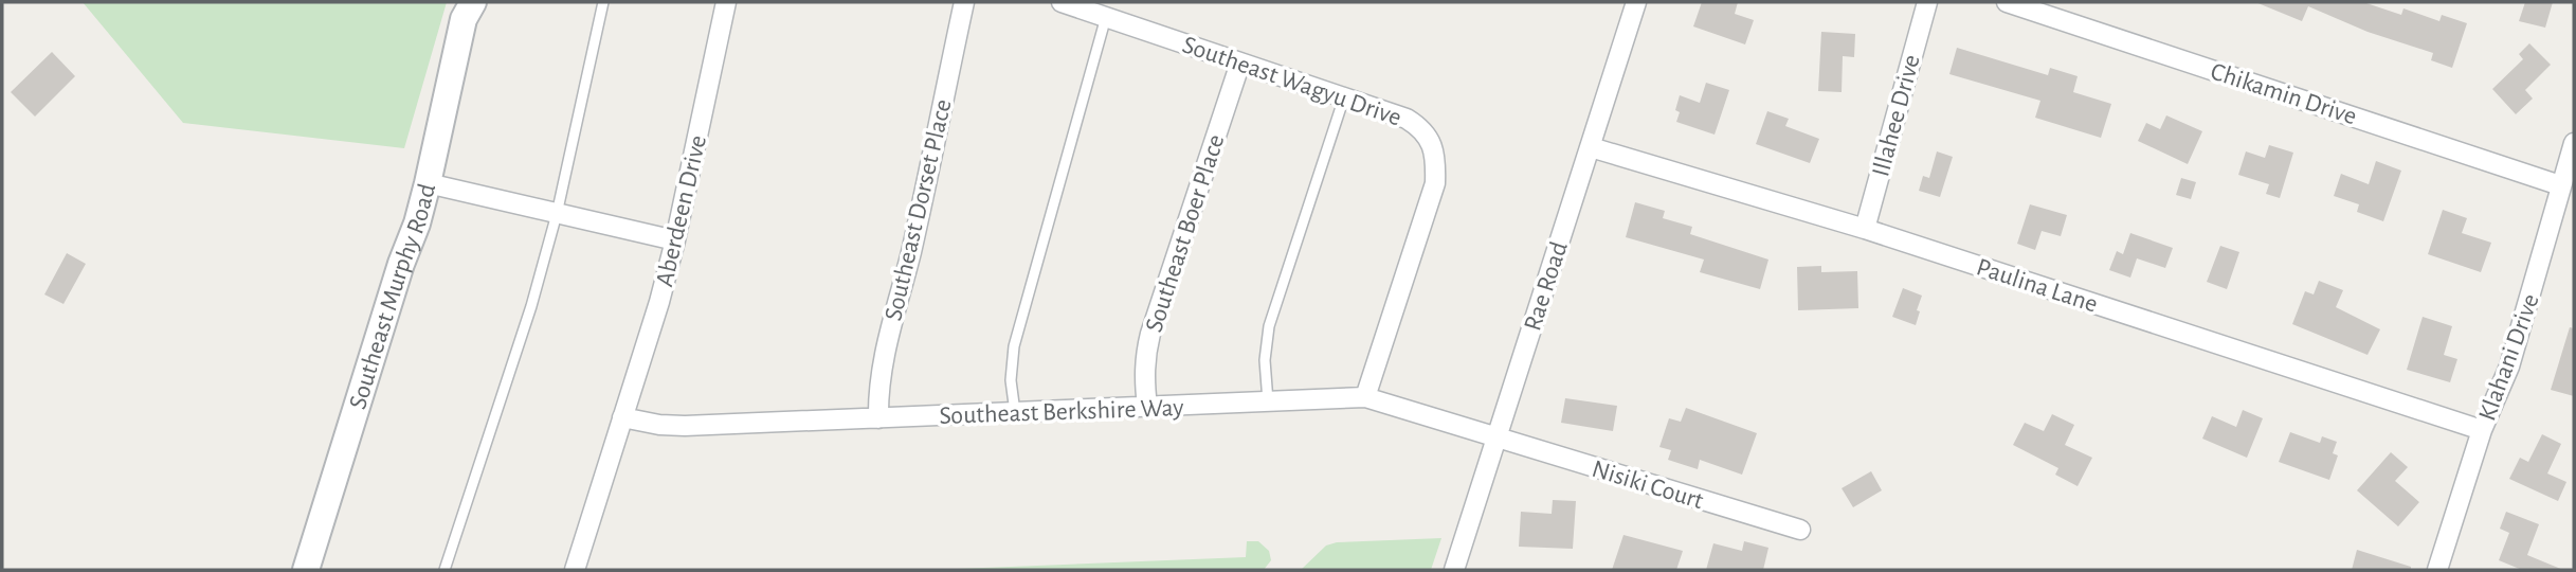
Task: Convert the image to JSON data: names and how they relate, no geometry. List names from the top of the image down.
{
  "streets": {
    "main road": ["Southeast Murphy Road"],
    "street": [
      "Southeast Wagyu Drive",
      "Chikamin Drive",
      "Illahee Drive",
      "Southeast Dorset Place",
      "Aberdeen Drive",
      "Southeast Boer Place",
      "Paulina Lane",
      "Rae Road",
      "Klahani Drive",
      "Southeast Berkshire Way",
      "Nisiki Court"
    ]
  },
  "crossings": [
    ["Southeast Wagyu Drive", "Southeast Boer Place"],
    ["Southeast Wagyu Drive", "Southeast Berkshire Way"],
    ["Chikamin Drive", "Klahani Drive"],
    ["Illahee Drive", "Paulina Lane"],
    ["Southeast Dorset Place", "Southeast Berkshire Way"],
    ["Aberdeen Drive", "Southeast Berkshire Way"],
    ["Southeast Boer Place", "Southeast Berkshire Way"],
    ["Paulina Lane", "Rae Road"],
    ["Paulina Lane", "Klahani Drive"],
    ["Rae Road", "Southeast Berkshire Way"],
    ["Rae Road", "Nisiki Court"],
    ["Southeast Berkshire Way", "Nisiki Court"]
  ]
}
